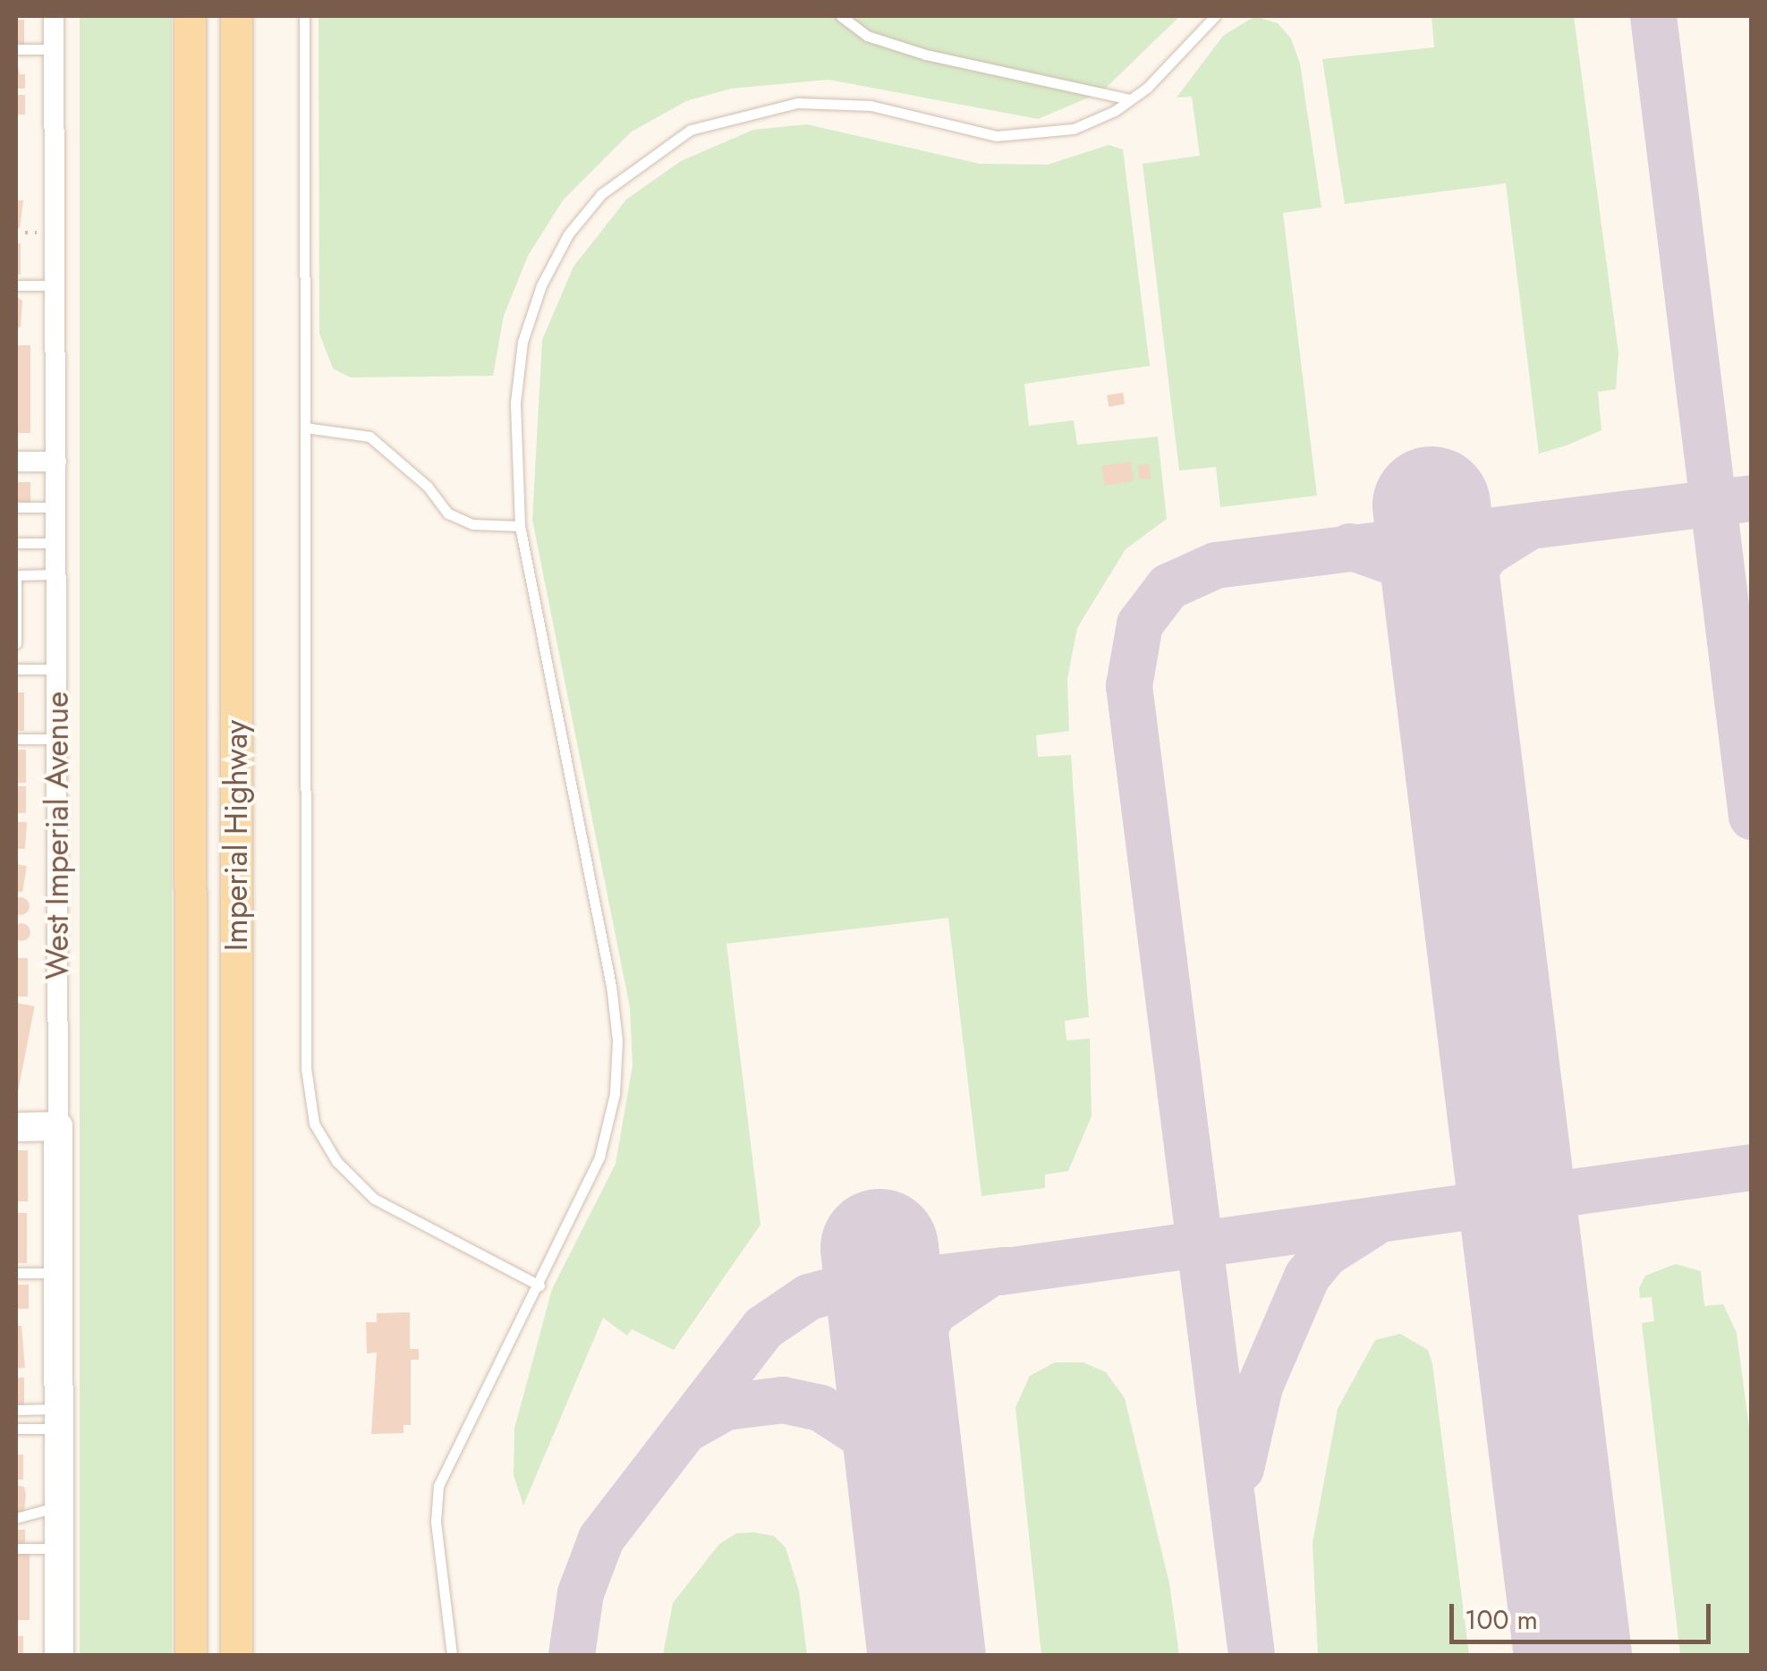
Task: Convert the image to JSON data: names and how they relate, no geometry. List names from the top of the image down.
{
  "streets": {
    "main road": ["Imperial Highway"],
    "street": ["West Imperial Avenue"]
  },
  "scale_bar": "100 m"
}
